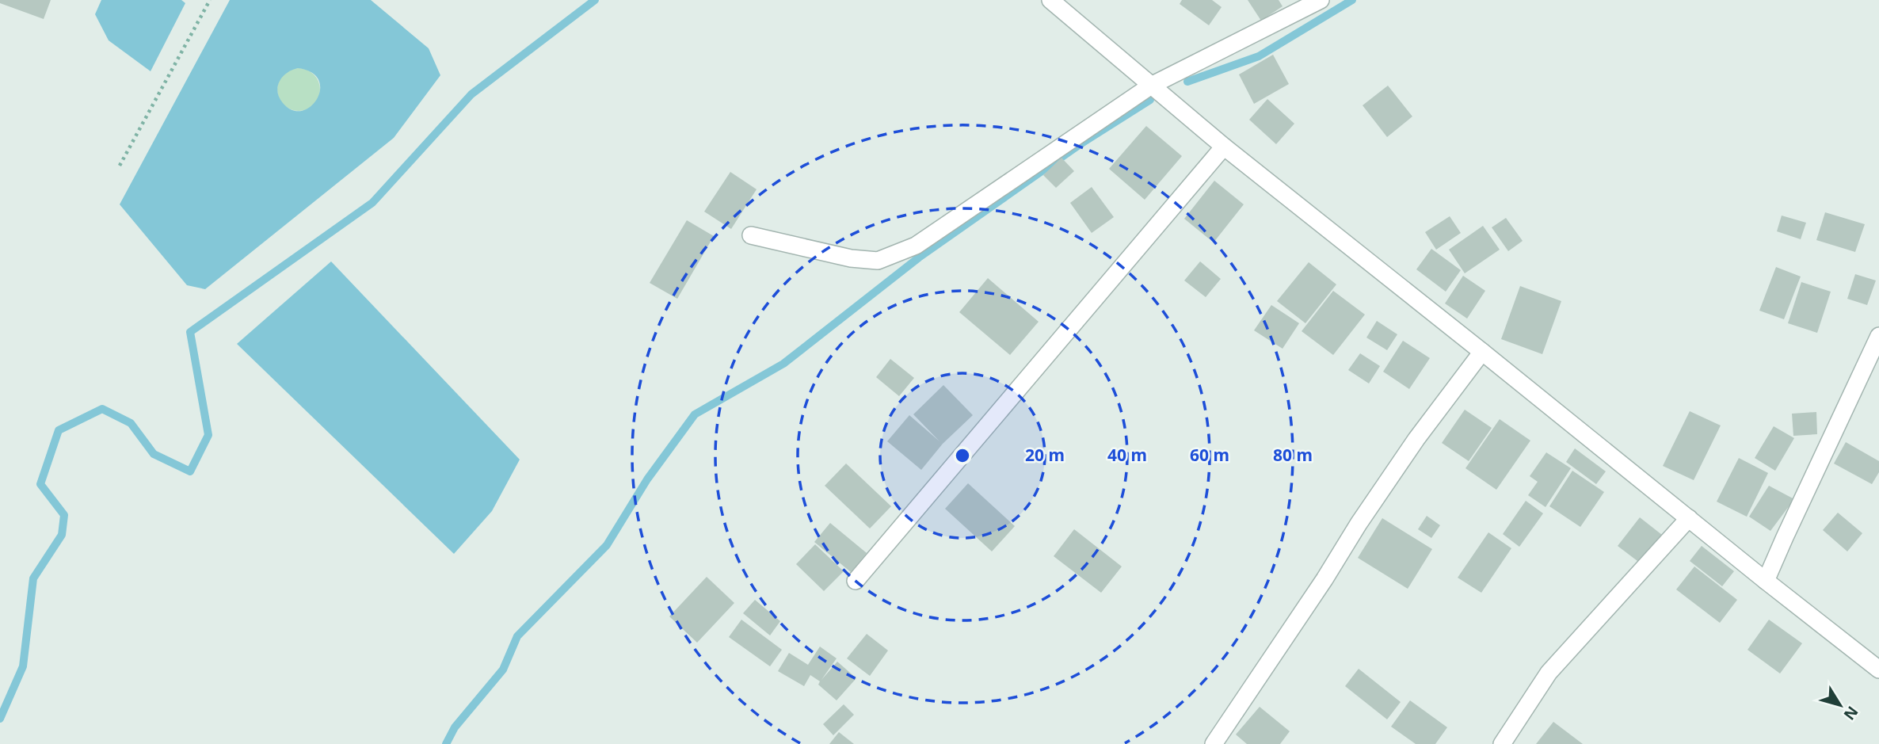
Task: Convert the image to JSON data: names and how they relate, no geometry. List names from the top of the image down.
{
  "north": "bottom right",
  "rings": [
    "20 m",
    "40 m",
    "60 m",
    "80 m"
  ]
}
